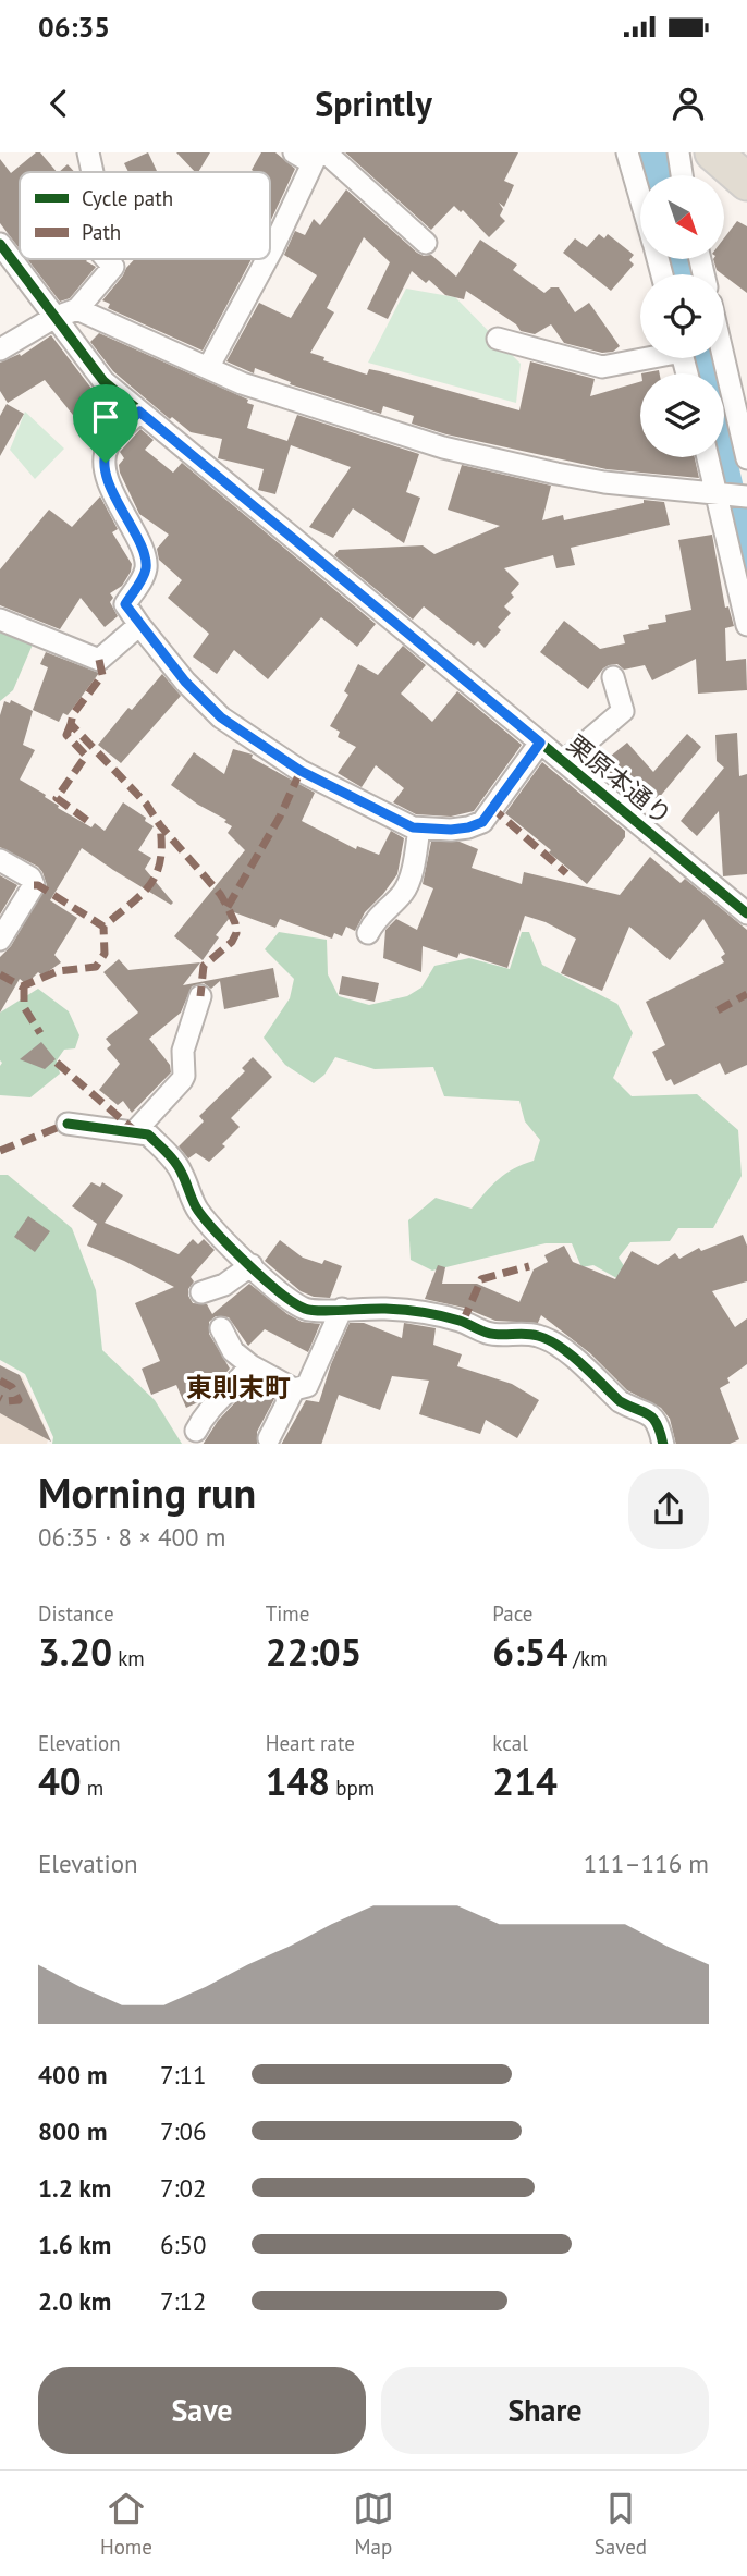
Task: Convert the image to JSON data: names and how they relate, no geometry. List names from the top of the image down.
{
  "streets": {
    "street": ["栗原本通り"]
  },
  "districts": ["東則末町"],
  "legend": ["Cycle path", "Path"],
  "north": "bottom right",
  "page": {
    "status": "06:35",
    "header": "Sprintly",
    "heading": ["Morning run", "06:35 · 8 × 400 m"],
    "stats": [
      ["Distance", "3.20 km"],
      ["Time", "22:05"],
      ["Pace", "6:54 /km"],
      ["Elevation", "40 m"],
      ["Heart rate", "148 bpm"],
      ["kcal", "214"]
    ],
    "chart": ["Elevation", "111–116 m"],
    "list": [
      {
        "name": "400 m",
        "note": "7:11"
      },
      {
        "name": "800 m",
        "note": "7:06"
      },
      {
        "name": "1.2 km",
        "note": "7:02"
      },
      {
        "name": "1.6 km",
        "note": "6:50"
      },
      {
        "name": "2.0 km",
        "note": "7:12"
      }
    ],
    "buttons": ["Save", "Share"],
    "tabs": ["Home", "Map", "Saved"]
  }
}
